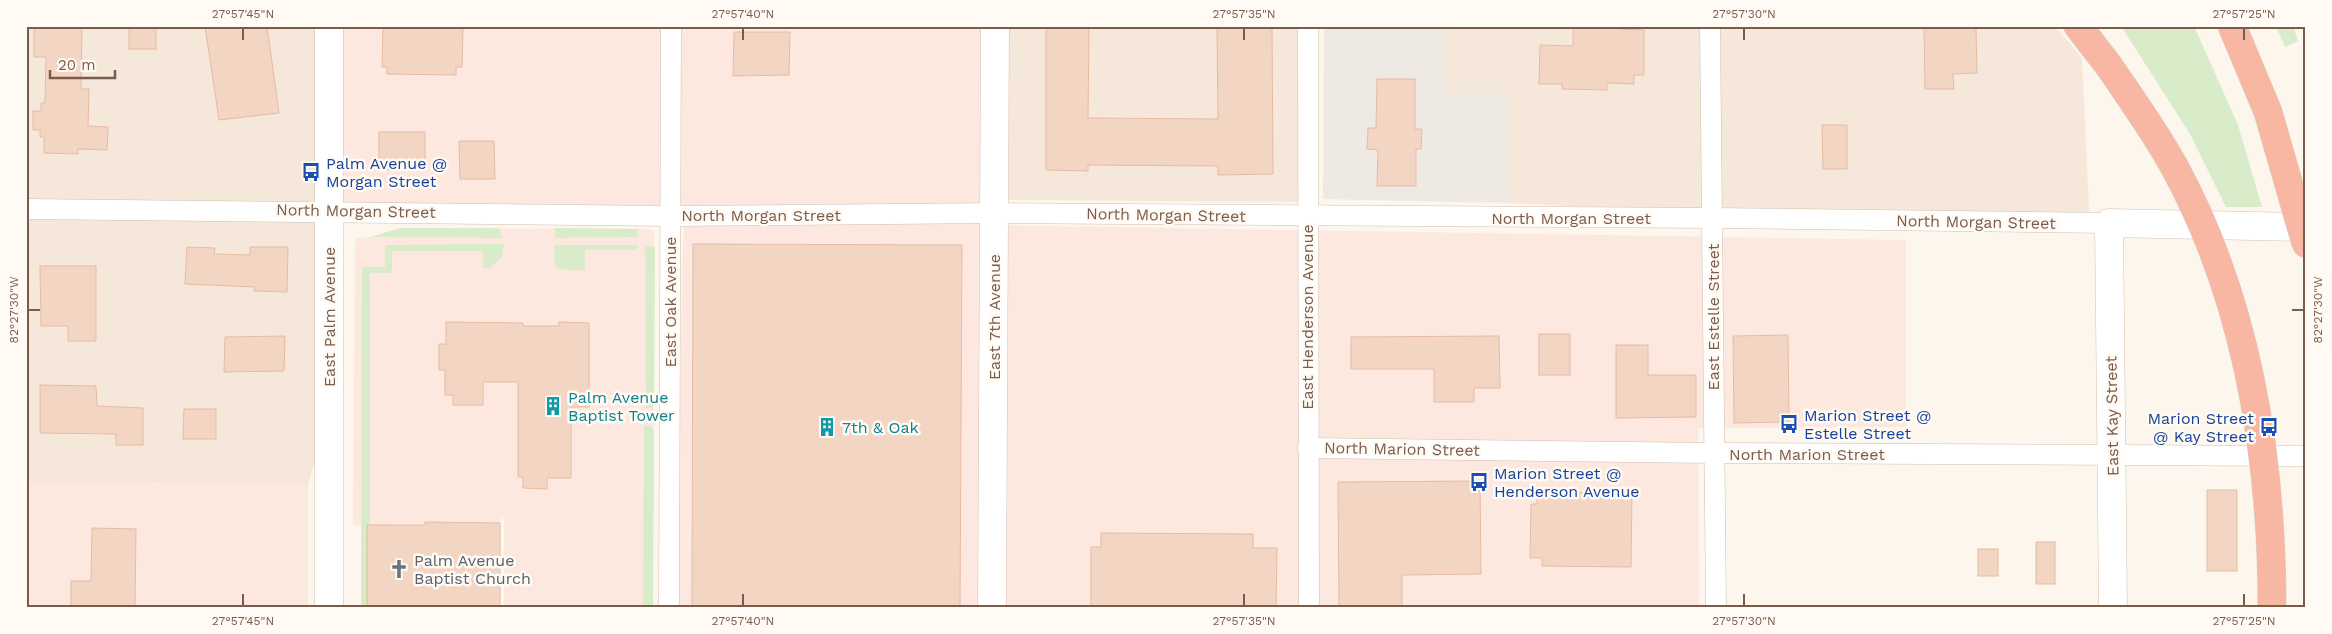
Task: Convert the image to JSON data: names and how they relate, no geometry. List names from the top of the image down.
{
  "streets": {
    "street": [
      "North Morgan Street",
      "East Oak Avenue",
      "East Palm Avenue",
      "East 7th Avenue",
      "East Henderson Avenue",
      "East Estelle Street",
      "East Kay Street",
      "North Marion Street"
    ]
  },
  "crossings": [
    ["North Morgan Street", "East Oak Avenue"],
    ["North Morgan Street", "East Palm Avenue"],
    ["North Morgan Street", "East 7th Avenue"],
    ["North Morgan Street", "East Henderson Avenue"],
    ["North Morgan Street", "East Estelle Street"],
    ["North Morgan Street", "East Kay Street"],
    ["East Henderson Avenue", "North Marion Street"],
    ["East Estelle Street", "North Marion Street"],
    ["East Kay Street", "North Marion Street"]
  ],
  "places": {
    "bus stop": [
      "Palm Avenue @ Morgan Street",
      "Marion Street @ Estelle Street",
      "Marion Street @ Kay Street",
      "Marion Street @ Henderson Avenue"
    ],
    "building": ["Palm Avenue Baptist Tower", "7th & Oak"],
    "church": ["Palm Avenue Baptist Church"]
  },
  "scale_bar": "20 m",
  "coordinates": [
    "27°57'45\"N",
    "27°57'40\"N",
    "27°57'35\"N",
    "27°57'30\"N",
    "27°57'25\"N",
    "82°27'30\"W"
  ]
}
